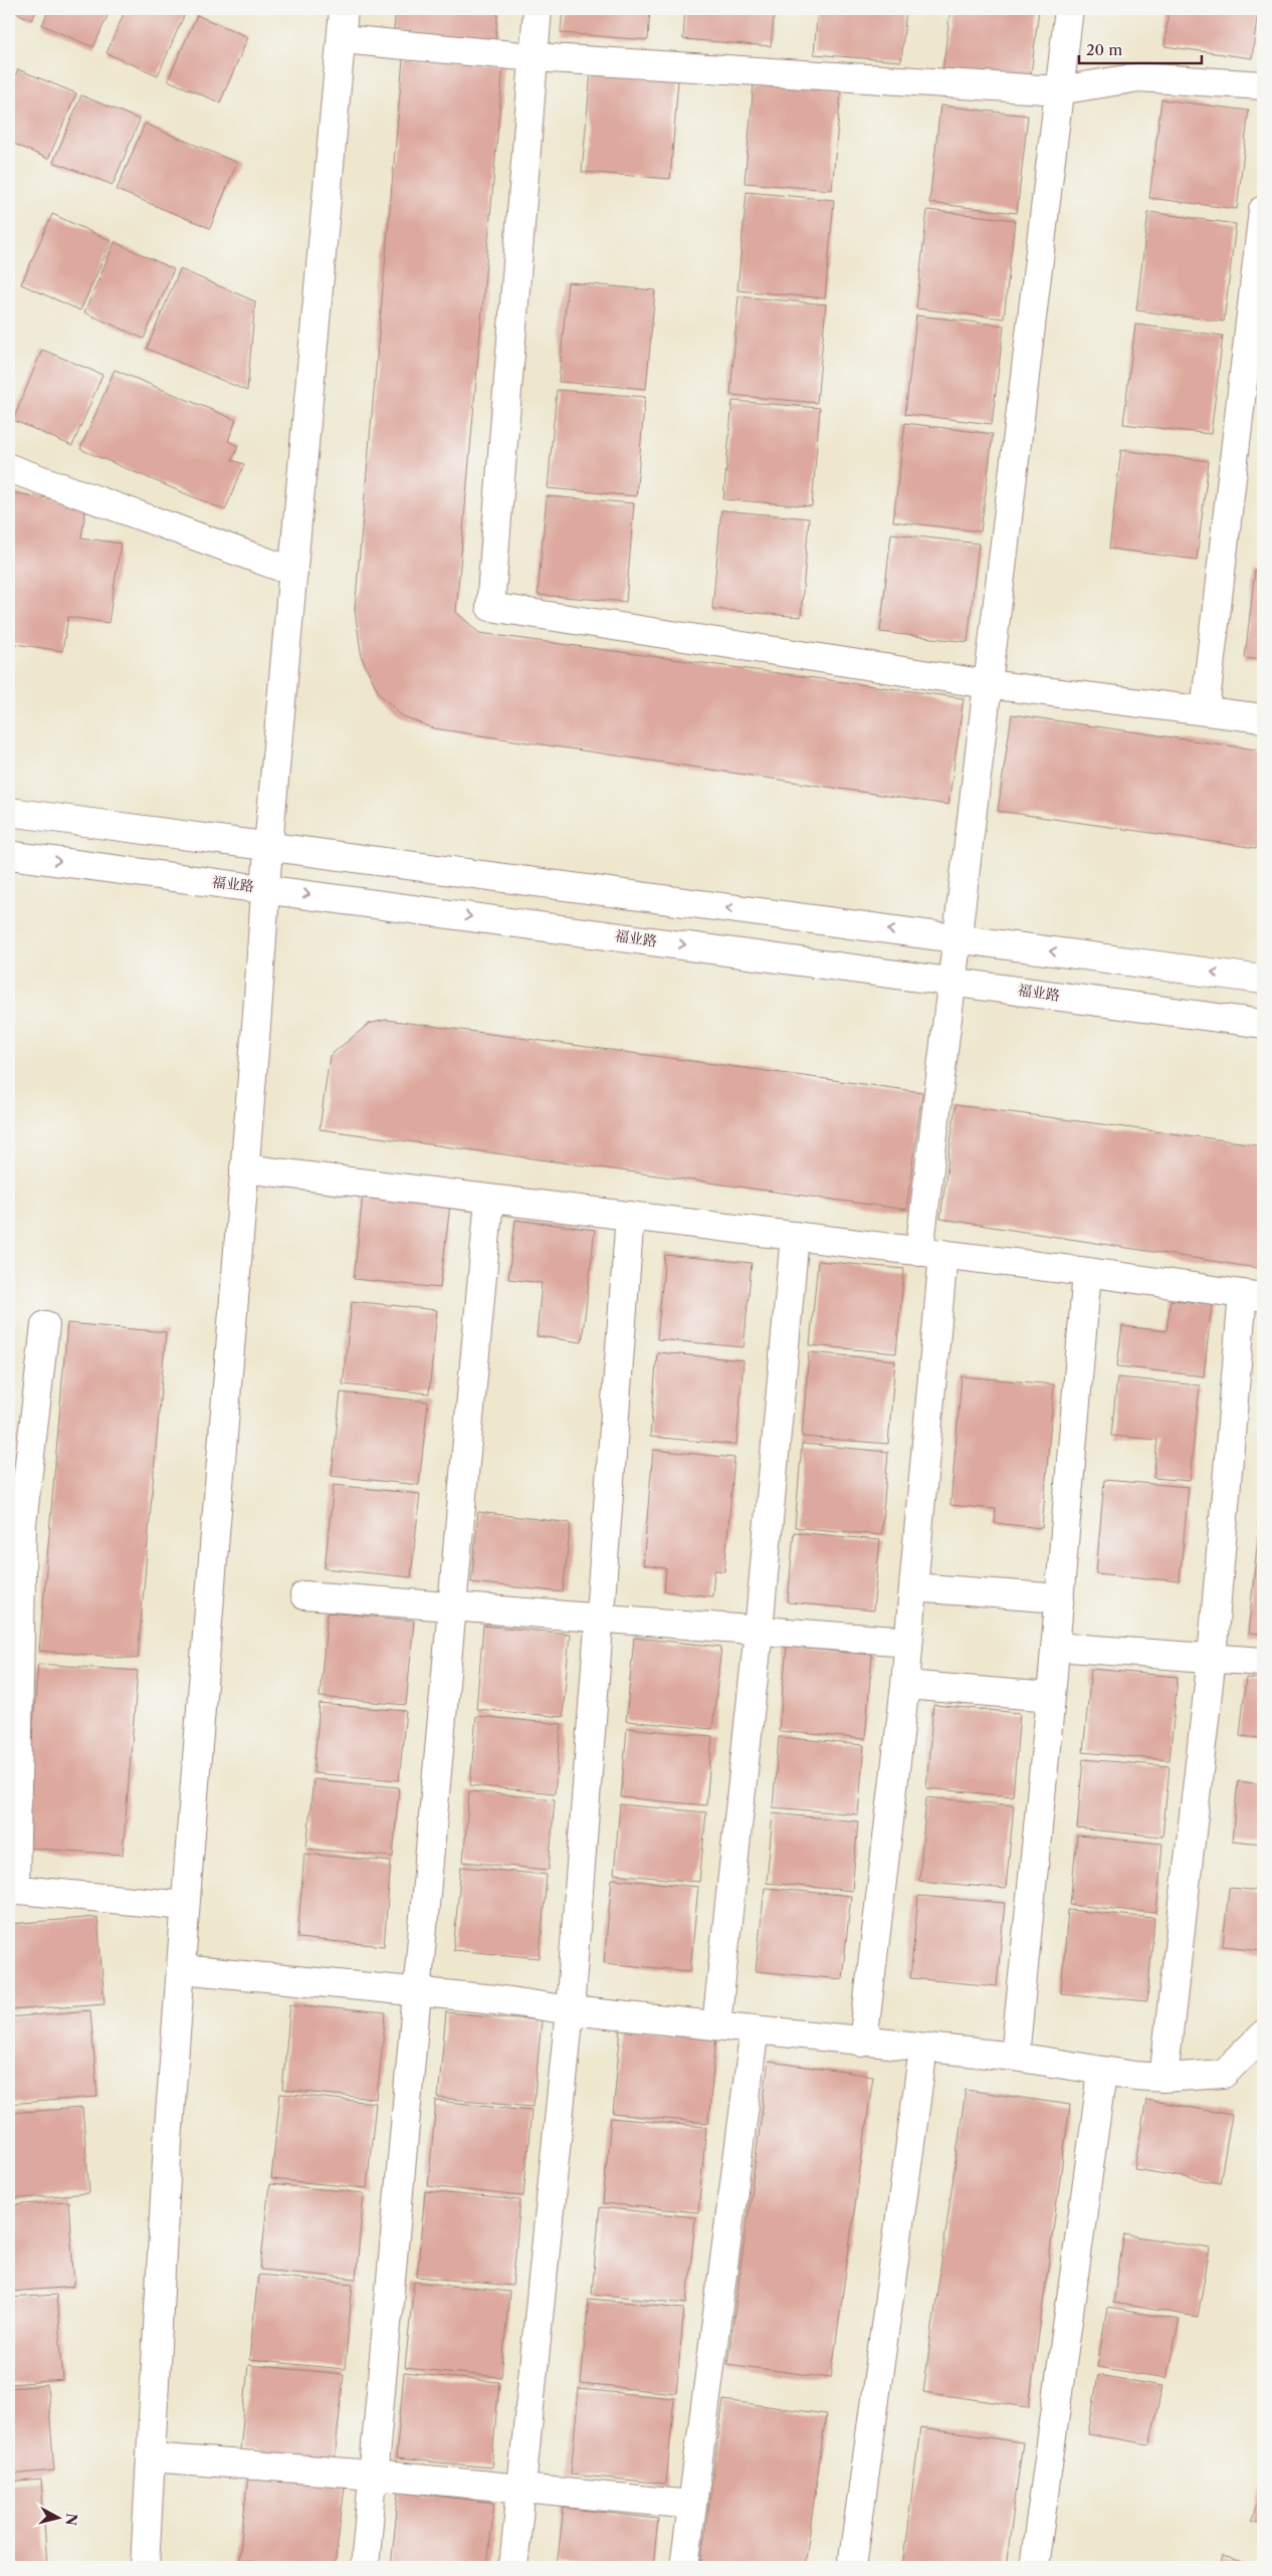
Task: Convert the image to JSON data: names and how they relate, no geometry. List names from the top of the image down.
{
  "streets": {
    "street": ["福业路"]
  },
  "scale_bar": "20 m",
  "north": "right"
}
